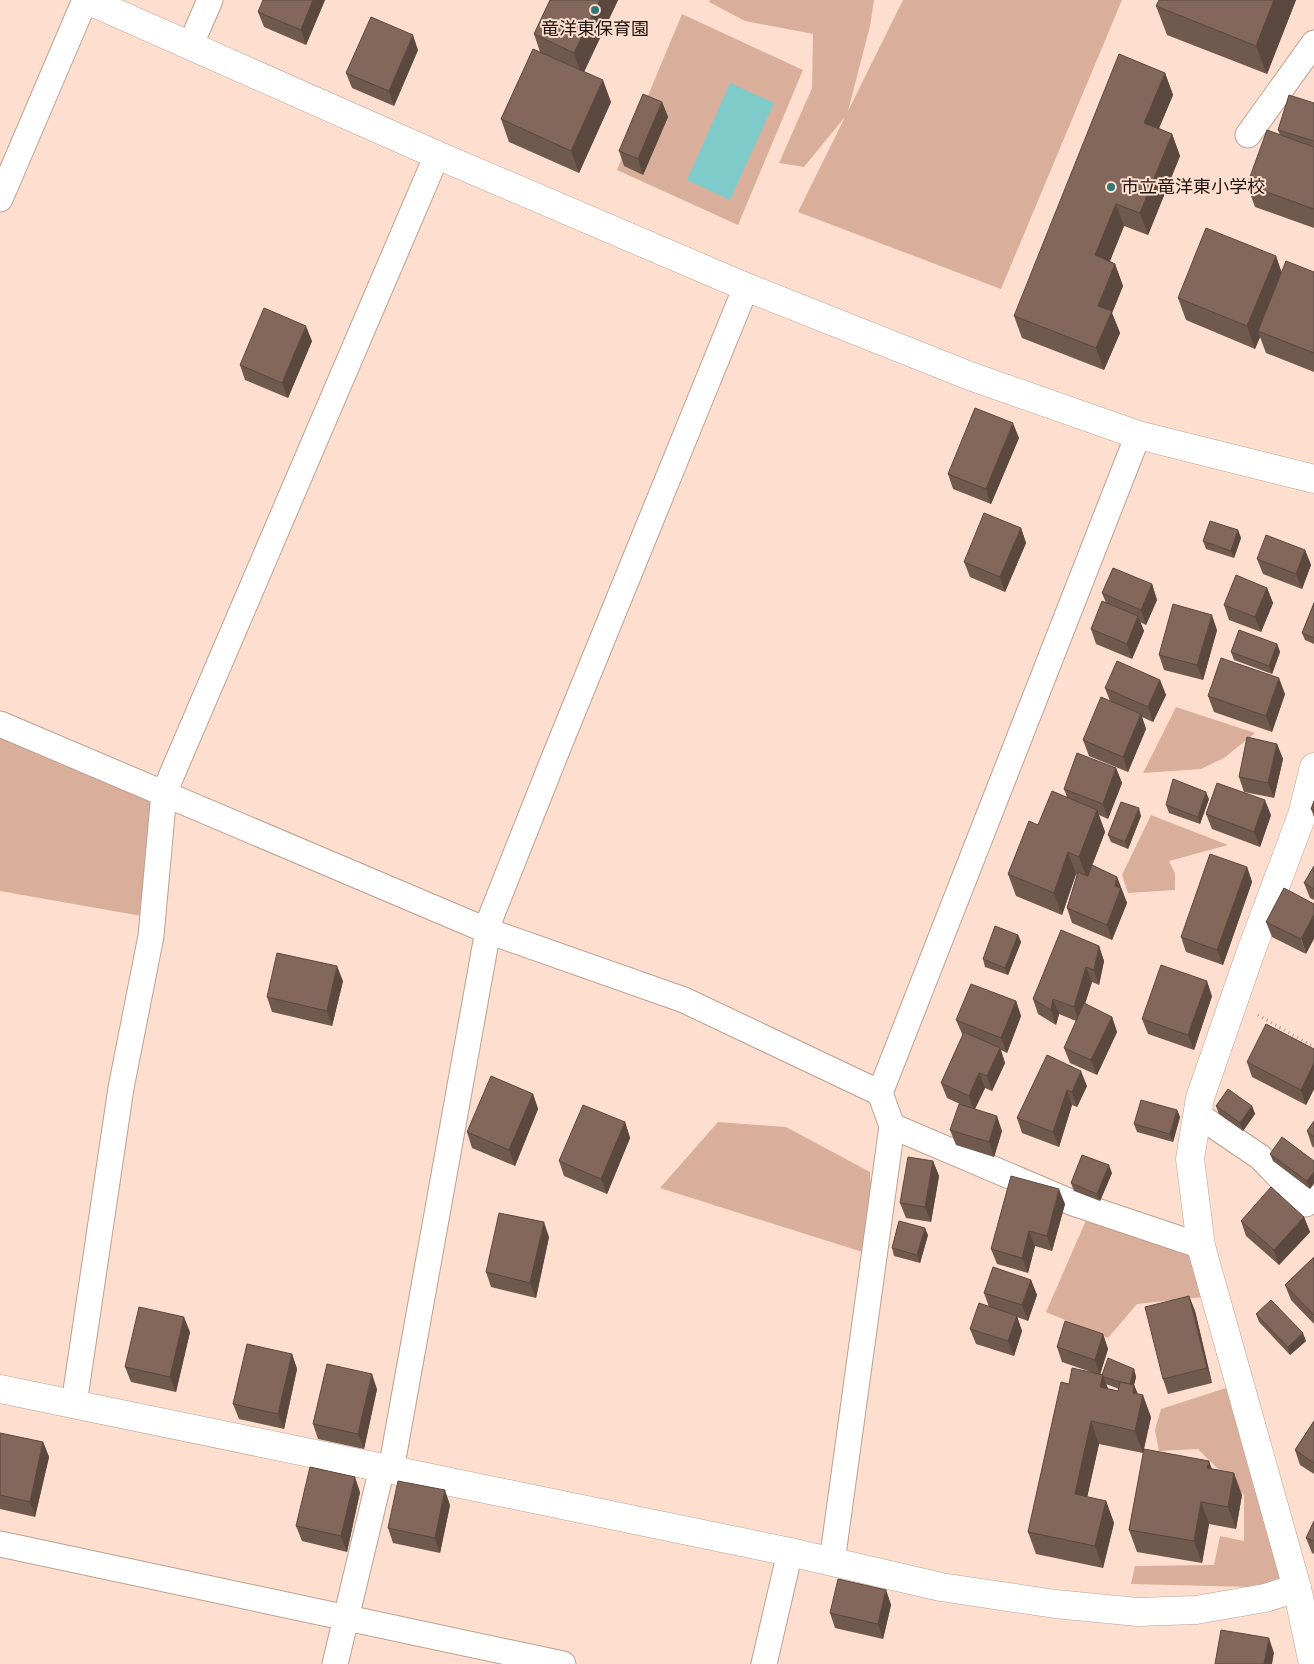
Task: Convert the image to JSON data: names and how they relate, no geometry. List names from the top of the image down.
{
  "places": ["竜洋東保育園", "市立竜洋東小学校"]
}
